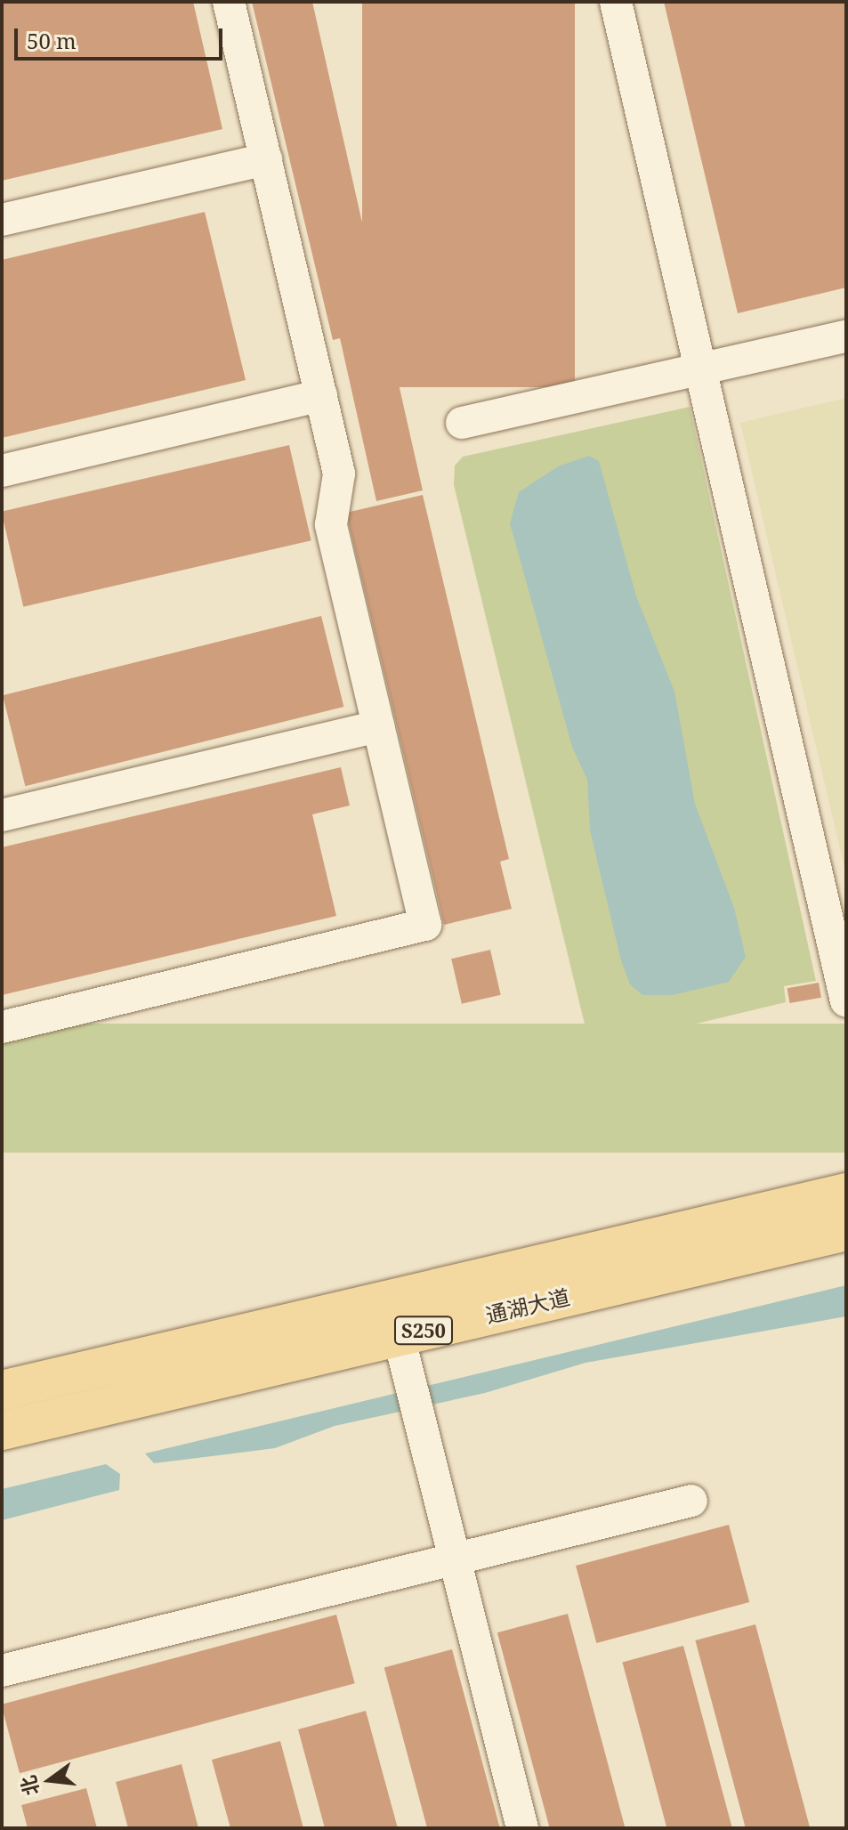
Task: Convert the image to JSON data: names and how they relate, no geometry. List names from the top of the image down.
{
  "streets": {
    "main road": ["通湖大道", "S250"]
  },
  "scale_bar": "50 m",
  "north": "left"
}
